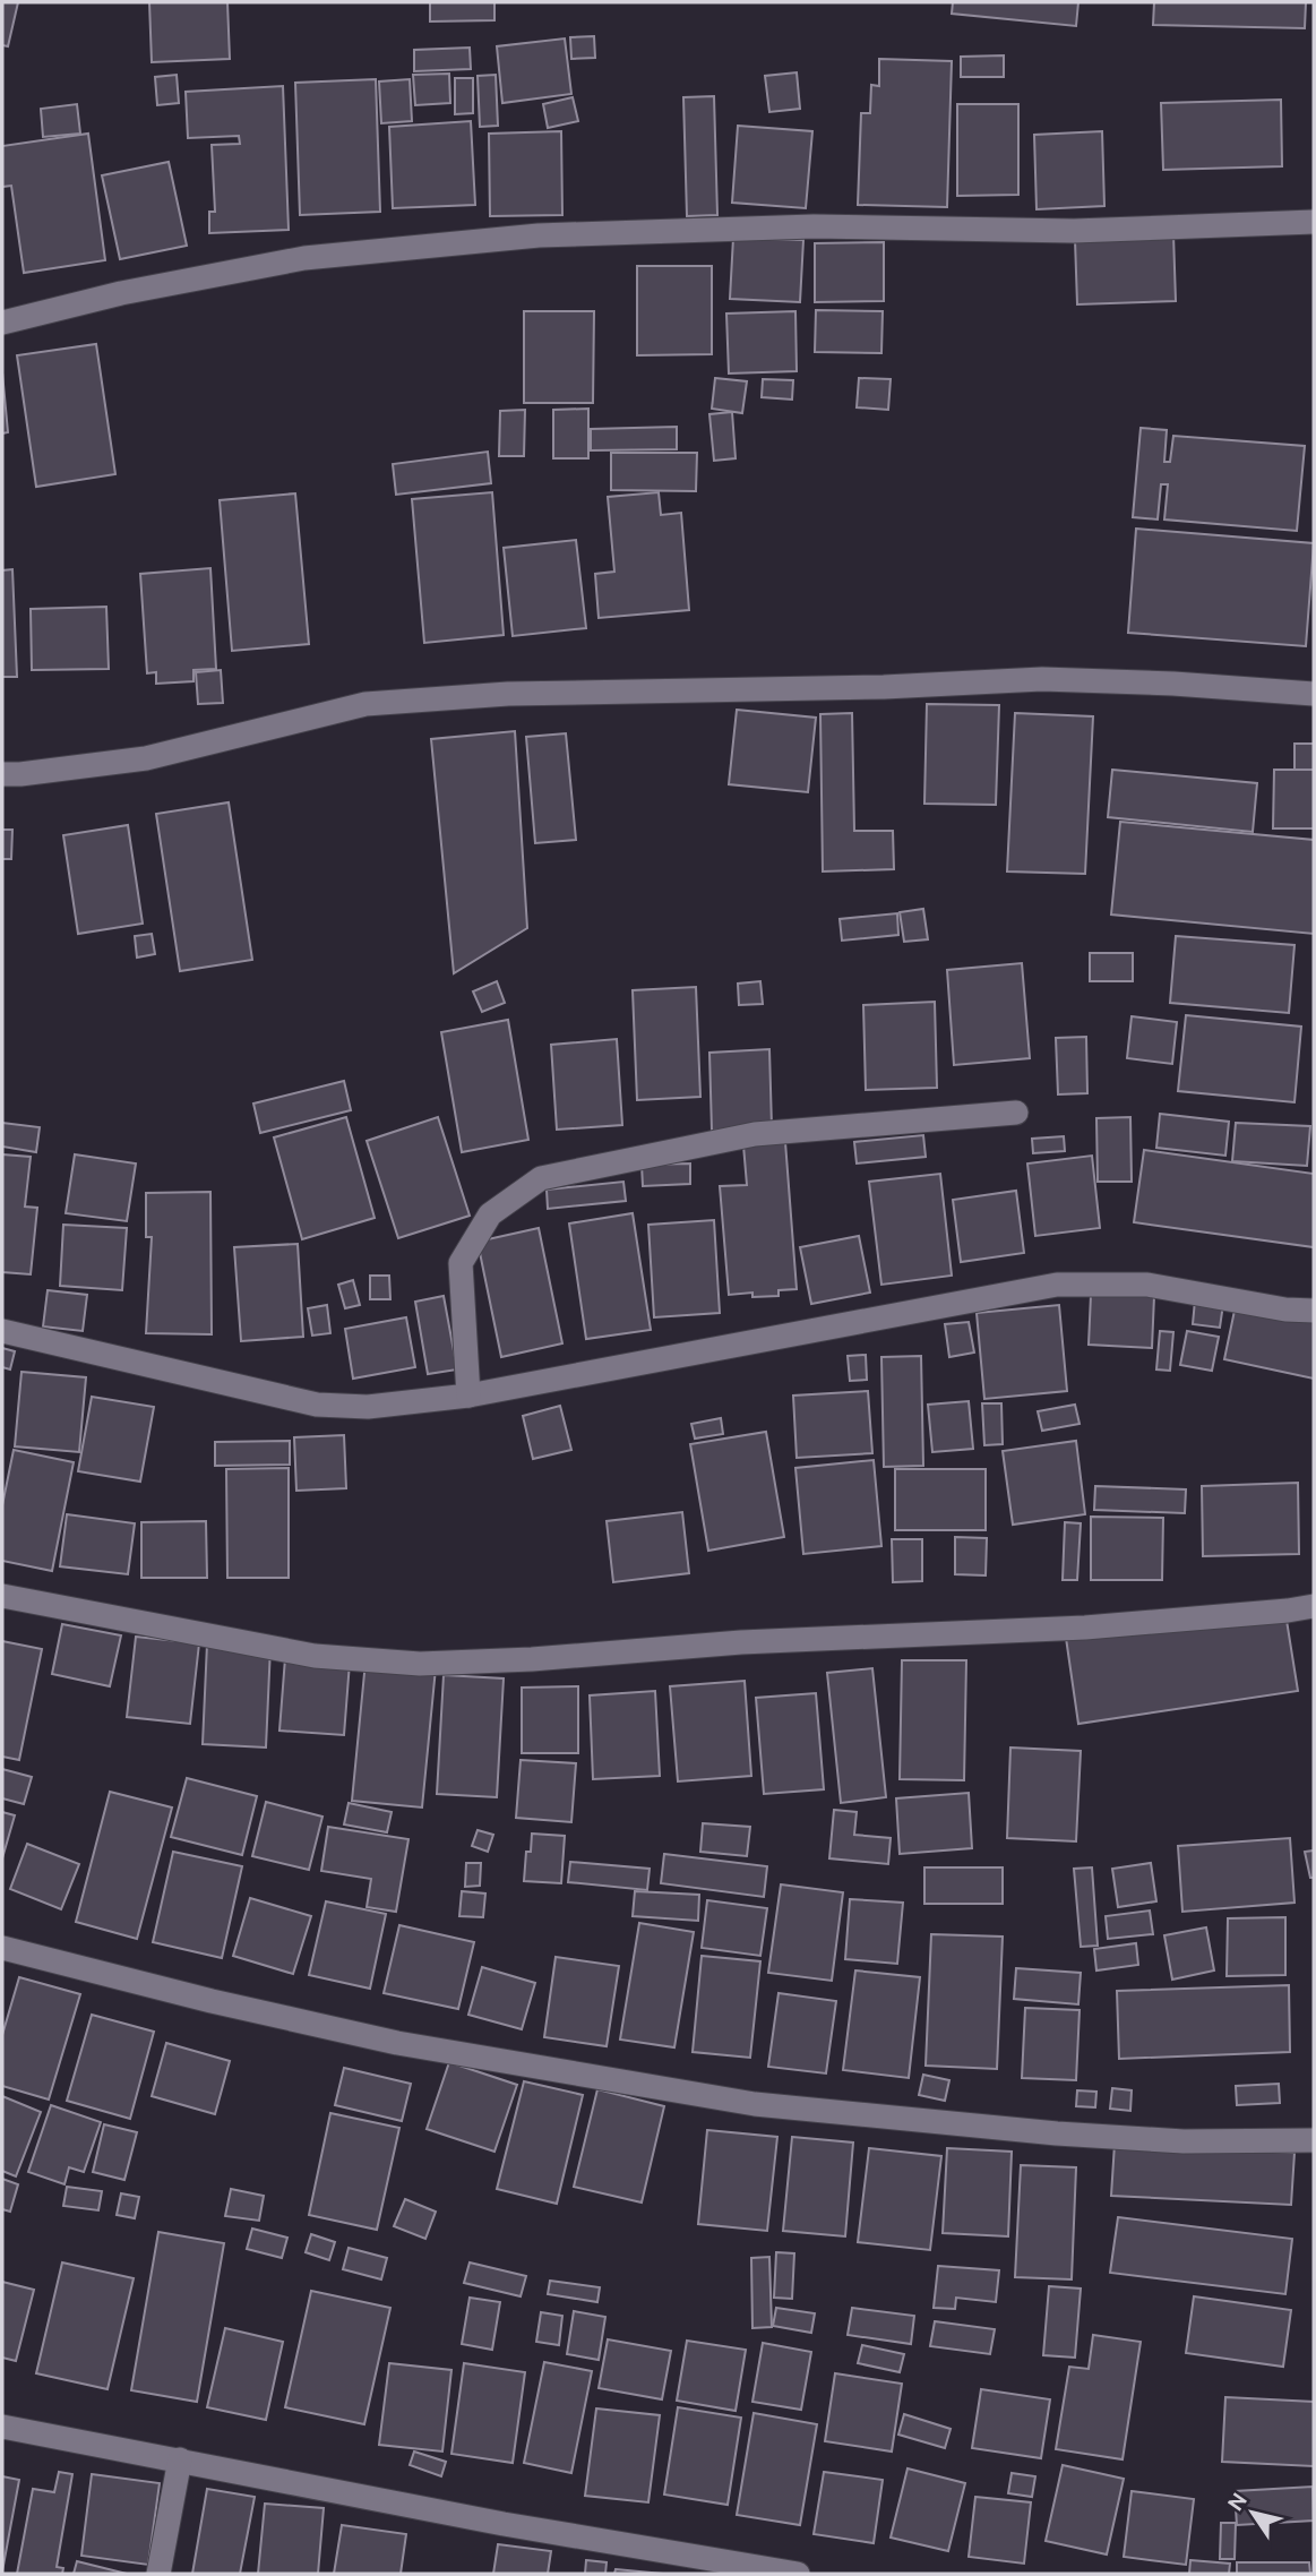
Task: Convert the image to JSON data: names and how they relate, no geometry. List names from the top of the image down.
{
  "north": "top left"
}
